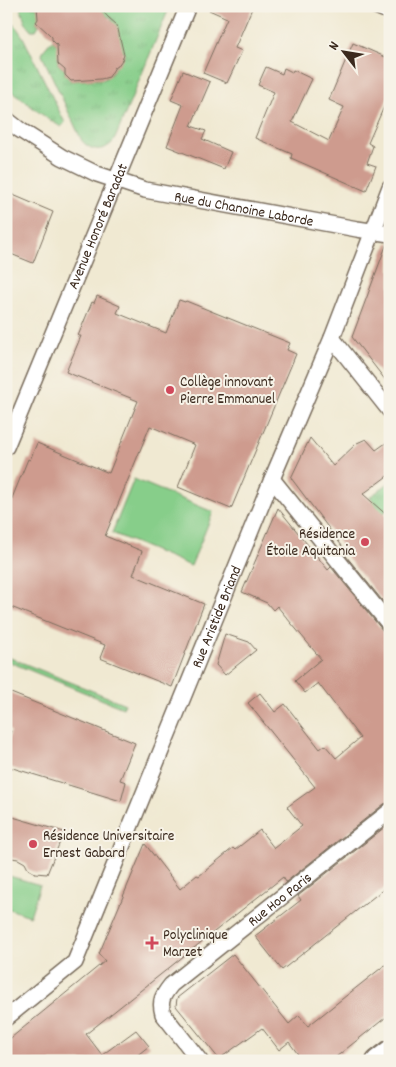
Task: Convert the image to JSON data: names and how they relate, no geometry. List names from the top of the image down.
{
  "streets": {
    "street": [
      "Rue du Chanoine Laborde",
      "Avenue Honoré Baradat",
      "Rue Aristide Briand",
      "Rue Hoo Paris"
    ]
  },
  "crossings": [
    ["Rue du Chanoine Laborde", "Avenue Honoré Baradat"],
    ["Rue du Chanoine Laborde", "Rue Aristide Briand"]
  ],
  "places": {
    "other": ["Collège innovant Pierre Emmanuel", "Résidence Étoile Aquitania", "Résidence Universitaire Ernest Gabard"],
    "health": ["Polyclinique Marzet"]
  },
  "north": "top left"
}
